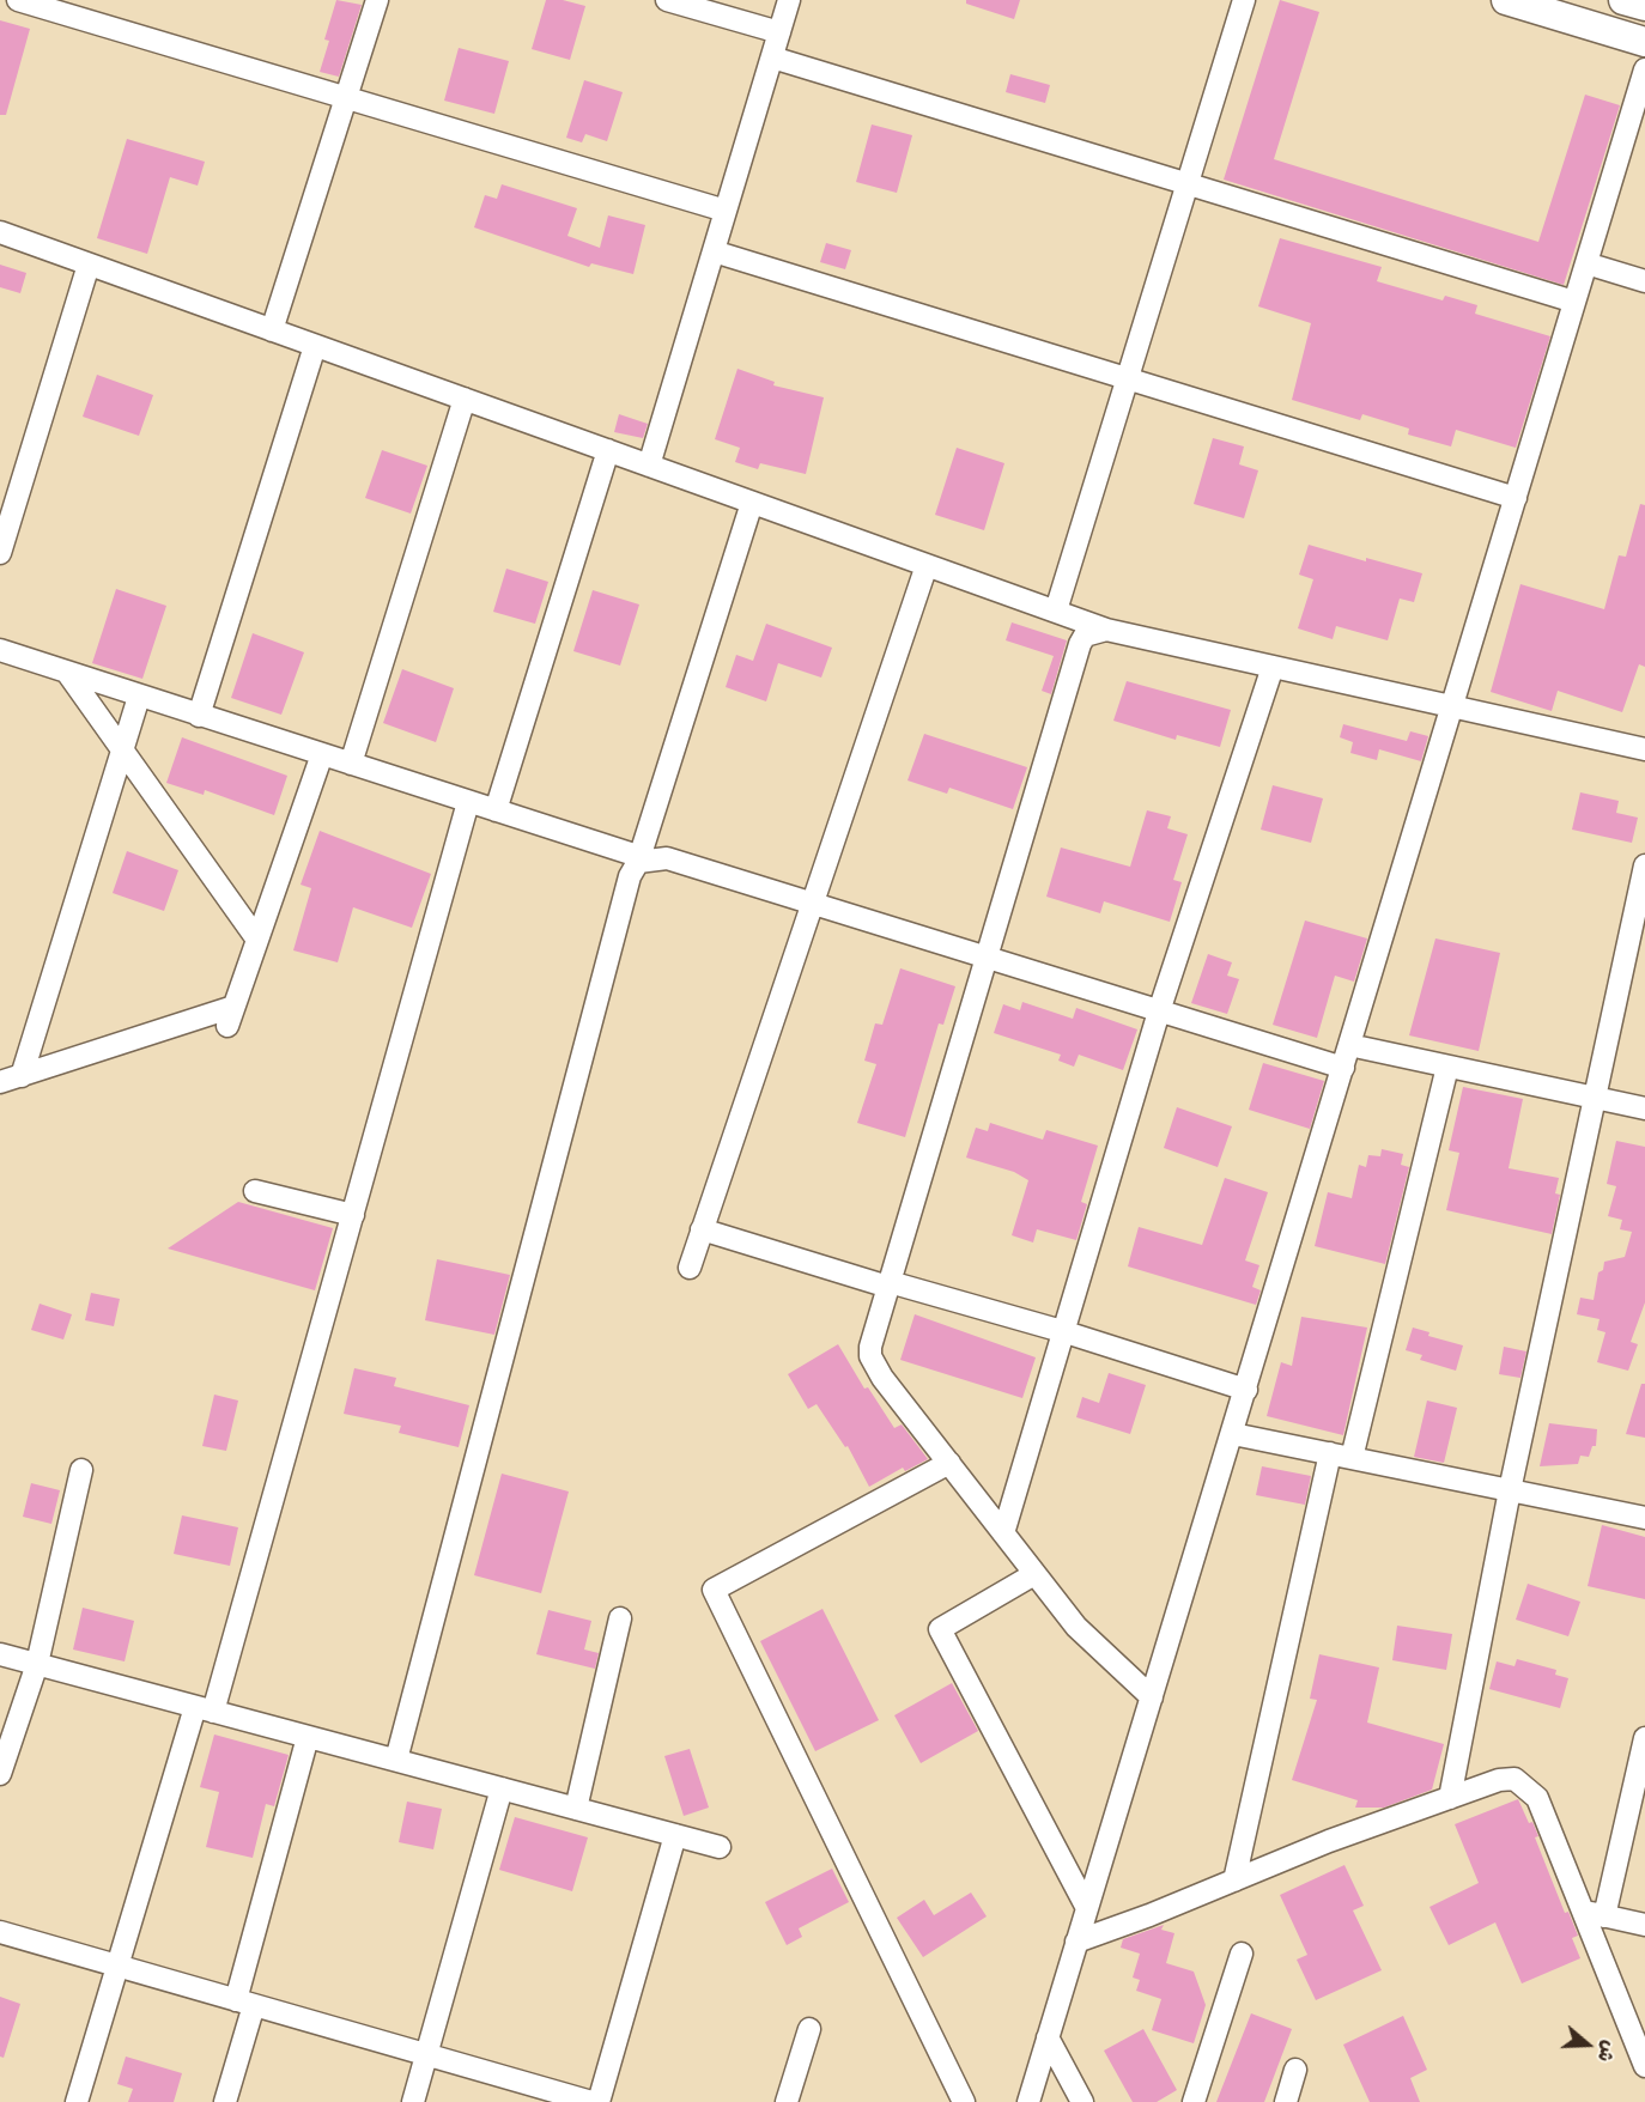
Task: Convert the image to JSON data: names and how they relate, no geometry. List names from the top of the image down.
{
  "north": "right"
}
